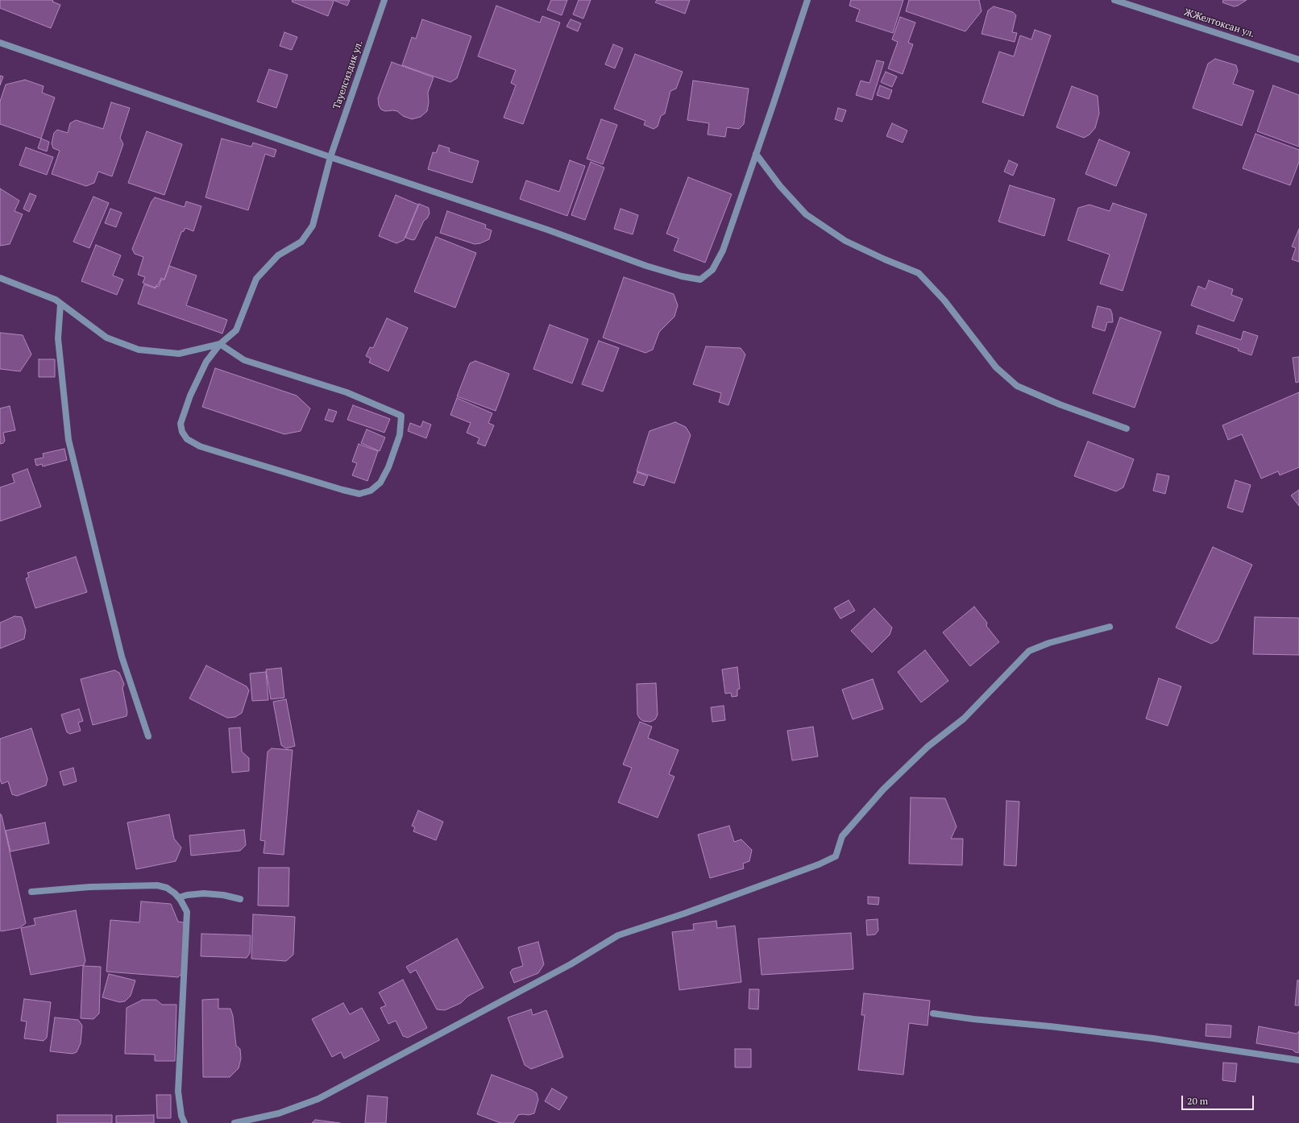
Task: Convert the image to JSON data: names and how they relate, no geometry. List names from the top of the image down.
{
  "streets": {
    "street": ["ЖЖелтоксан ул.", "Тауелсиздик ул."]
  },
  "scale_bar": "20 m"
}
